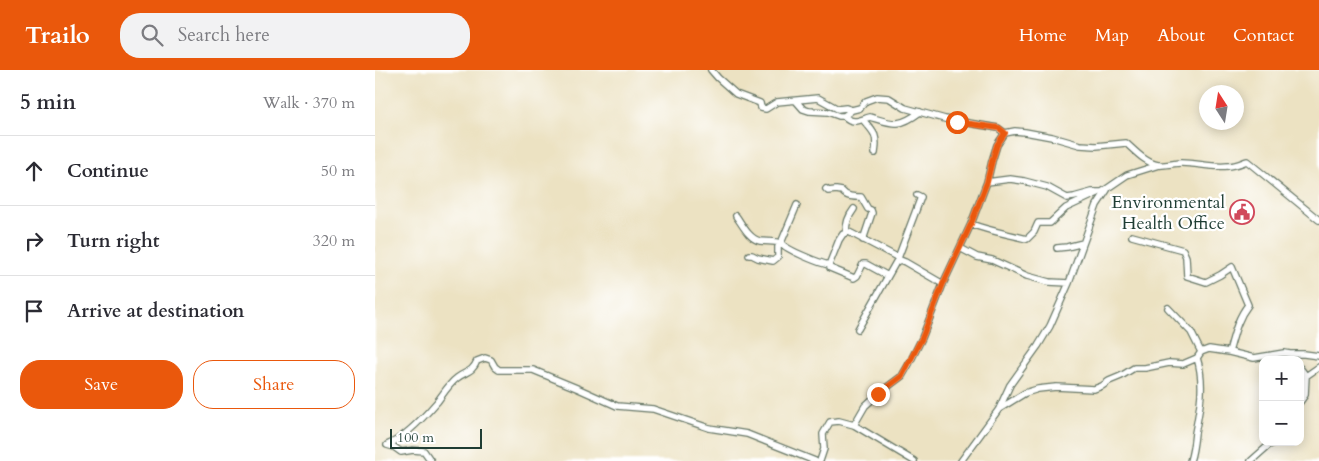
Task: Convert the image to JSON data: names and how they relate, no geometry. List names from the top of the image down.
{
  "places": {
    "public building": ["Environmental Health Office"]
  },
  "scale_bar": "100 m",
  "north": "top",
  "page": {
    "header": "Trailo",
    "search": "Search here",
    "nav": [
      "Home",
      "Map",
      "About",
      "Contact"
    ],
    "heading": ["5 min", "Walk · 370 m"],
    "list": [
      ["Continue", "50 m"],
      ["Turn right", "320 m"],
      "Arrive at destination"
    ],
    "buttons": ["Save", "Share"],
    "map_buttons": ["+", "−"],
    "scale": "100 m"
  }
}
